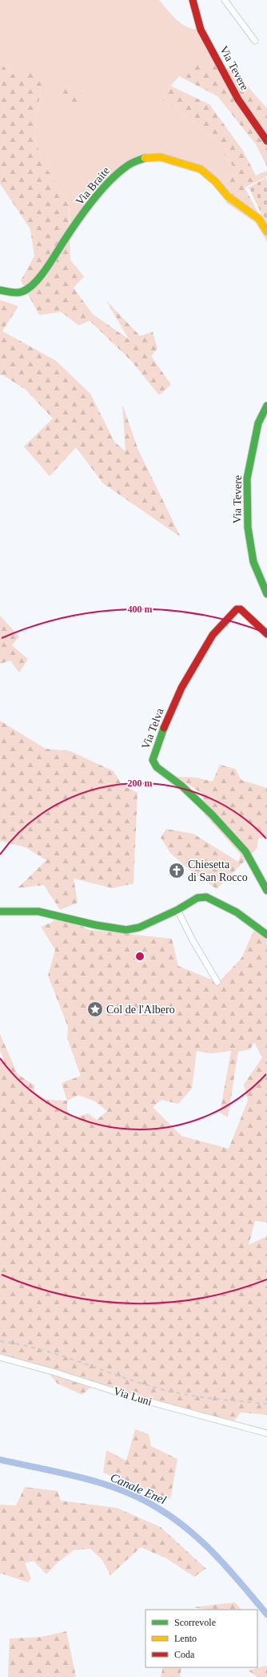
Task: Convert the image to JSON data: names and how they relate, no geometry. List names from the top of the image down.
{
  "streets": {
    "street": [
      "Via Tevere",
      "Via Braite",
      "Via Telva",
      "Via Luni"
    ]
  },
  "water": ["Canale Enel"],
  "places": {
    "church": ["Chiesetta di San Rocco"],
    "place": ["Col de l'Albero"]
  },
  "legend": ["Scorrevole", "Lento", "Coda"],
  "rings": ["400 m", "200 m"]
}
